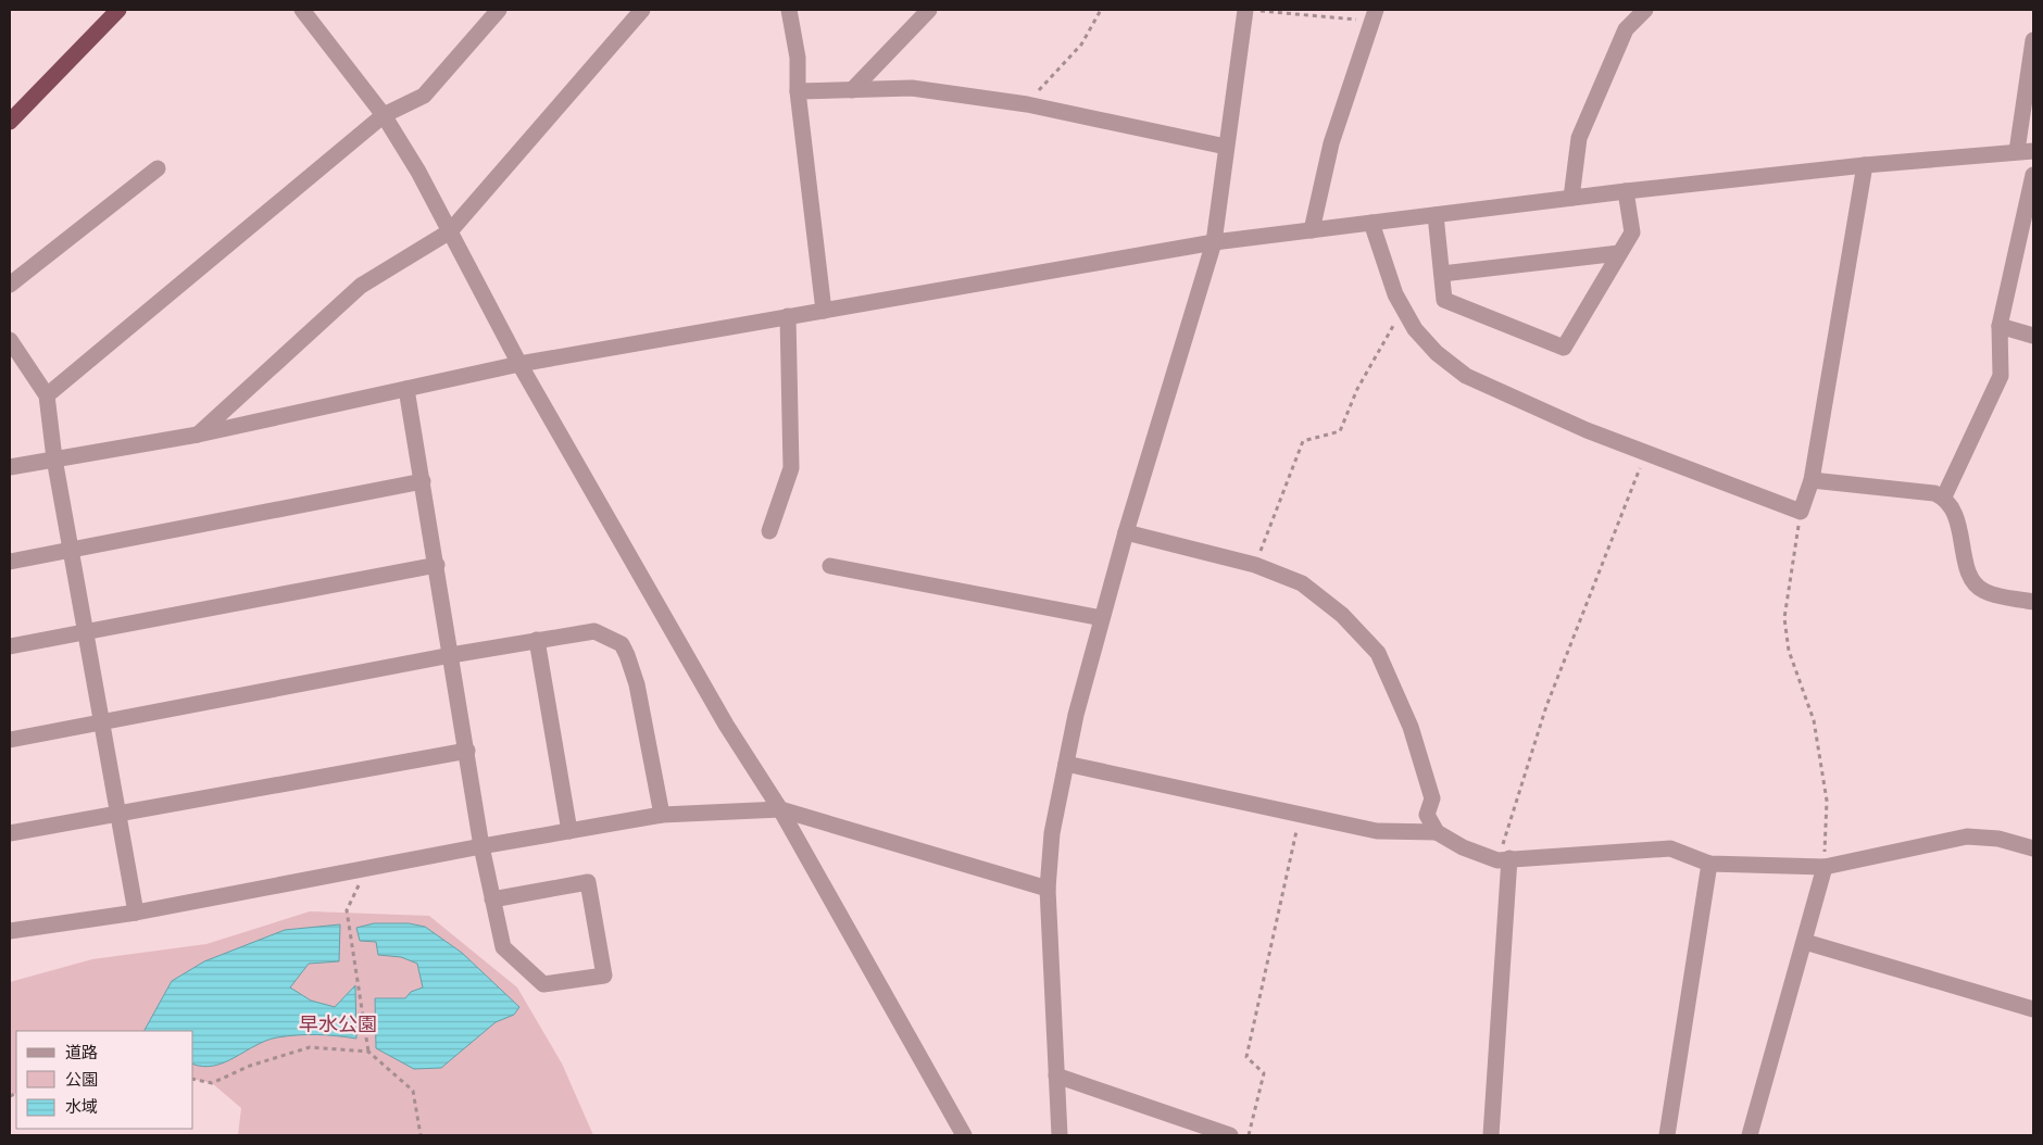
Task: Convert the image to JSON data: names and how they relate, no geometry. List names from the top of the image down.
{
  "parks": ["早水公園"],
  "legend": ["道路", "公園", "水域"]
}
